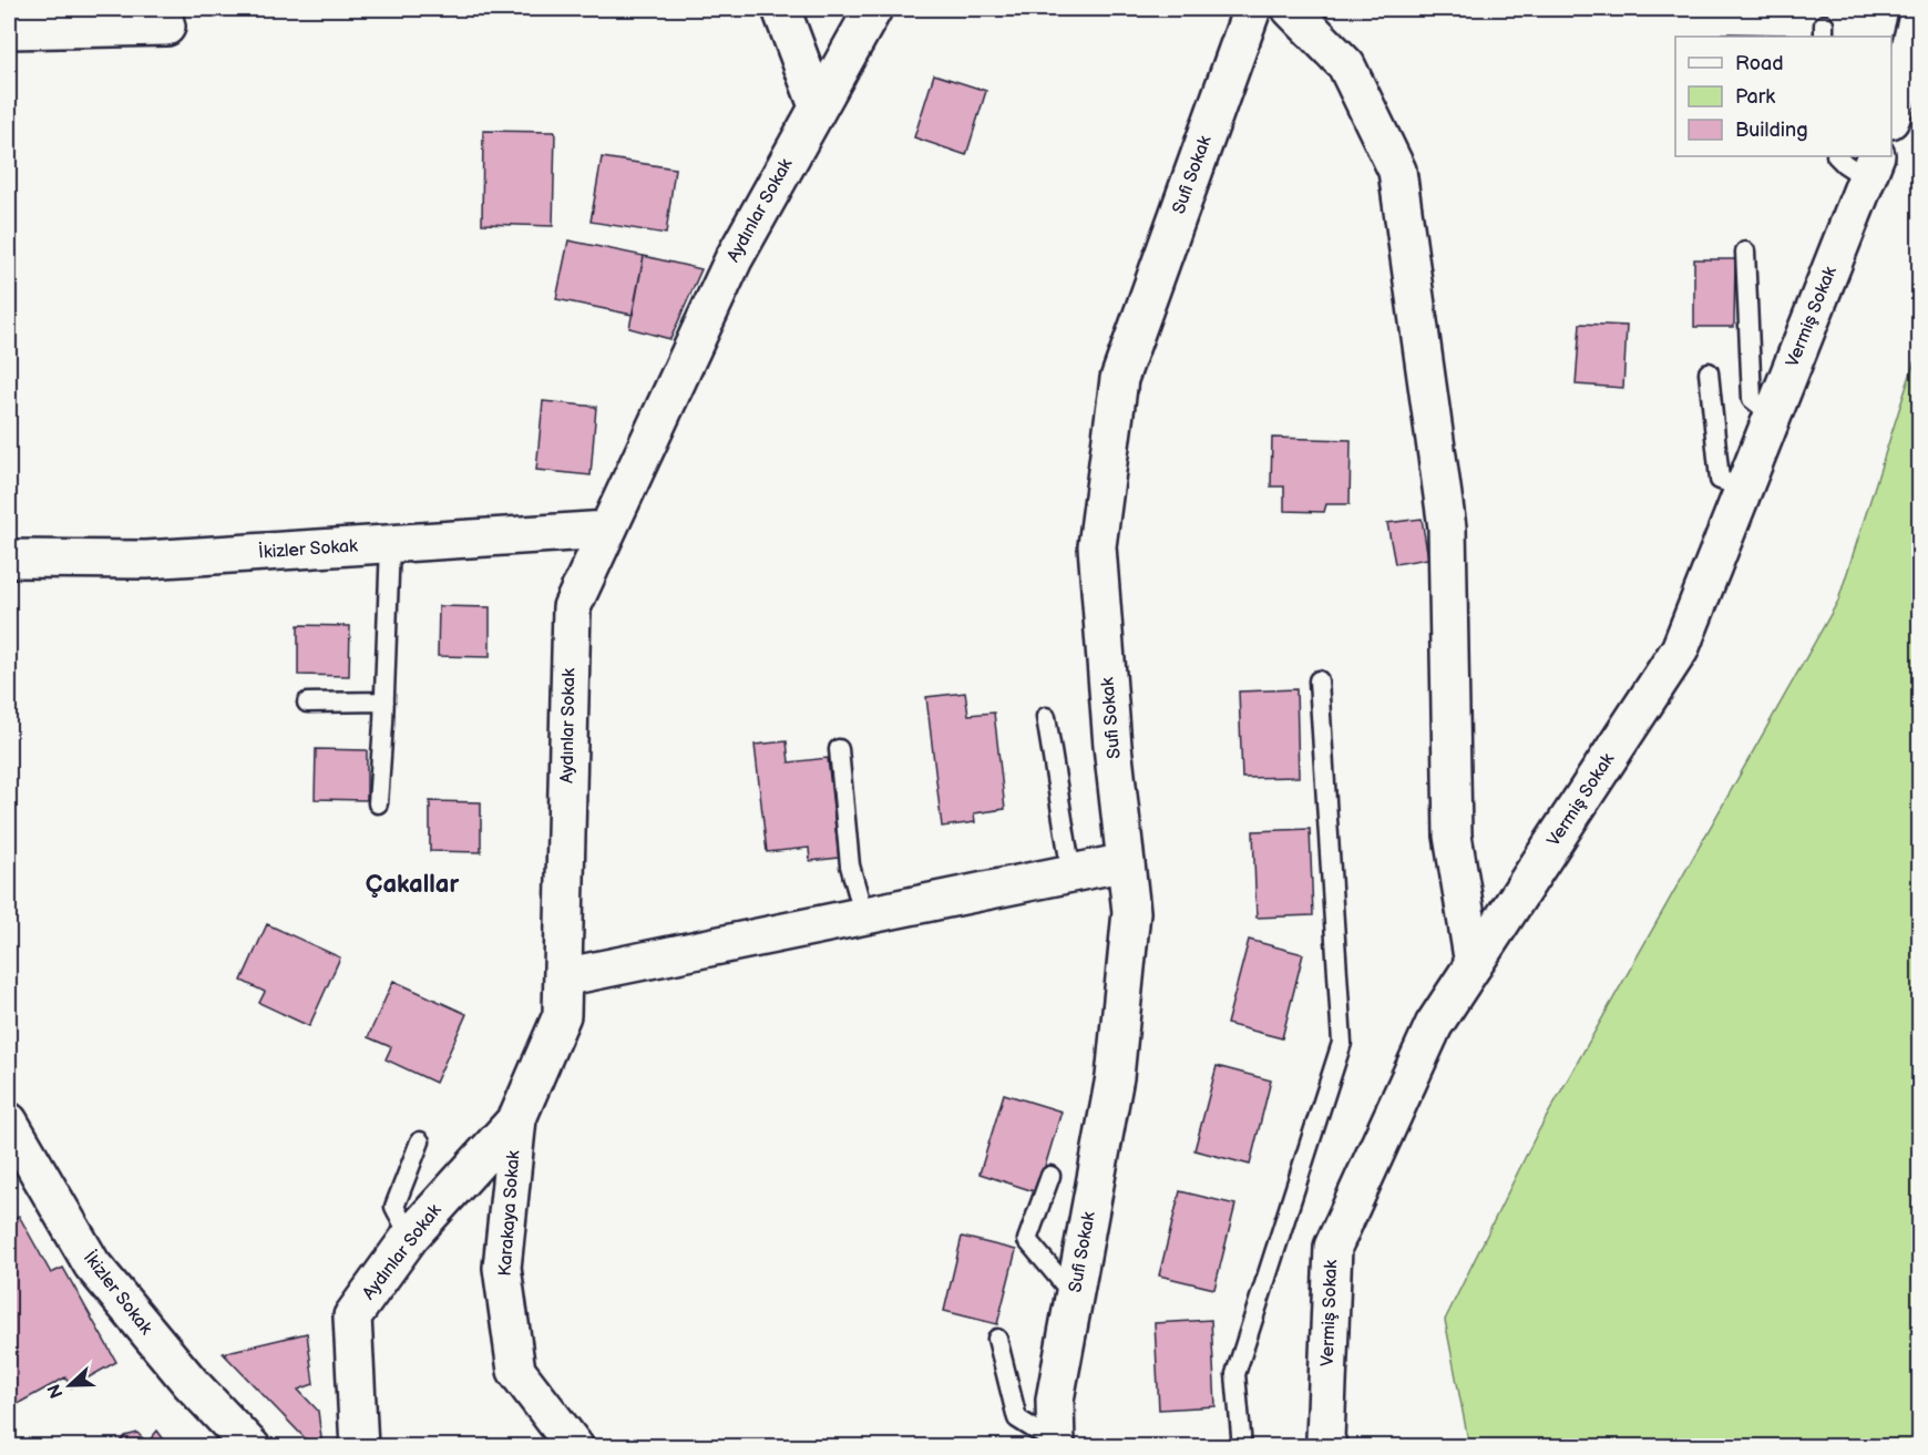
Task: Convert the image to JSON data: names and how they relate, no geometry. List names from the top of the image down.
{
  "streets": {
    "street": [
      "Sufi Sokak",
      "Aydınlar Sokak",
      "Vermiş Sokak",
      "İkizler Sokak",
      "Karakaya Sokak"
    ]
  },
  "crossings": [
    ["Aydınlar Sokak", "İkizler Sokak"],
    ["Aydınlar Sokak", "Karakaya Sokak"]
  ],
  "districts": ["Çakallar"],
  "legend": ["Road", "Park", "Building"],
  "north": "left"
}
